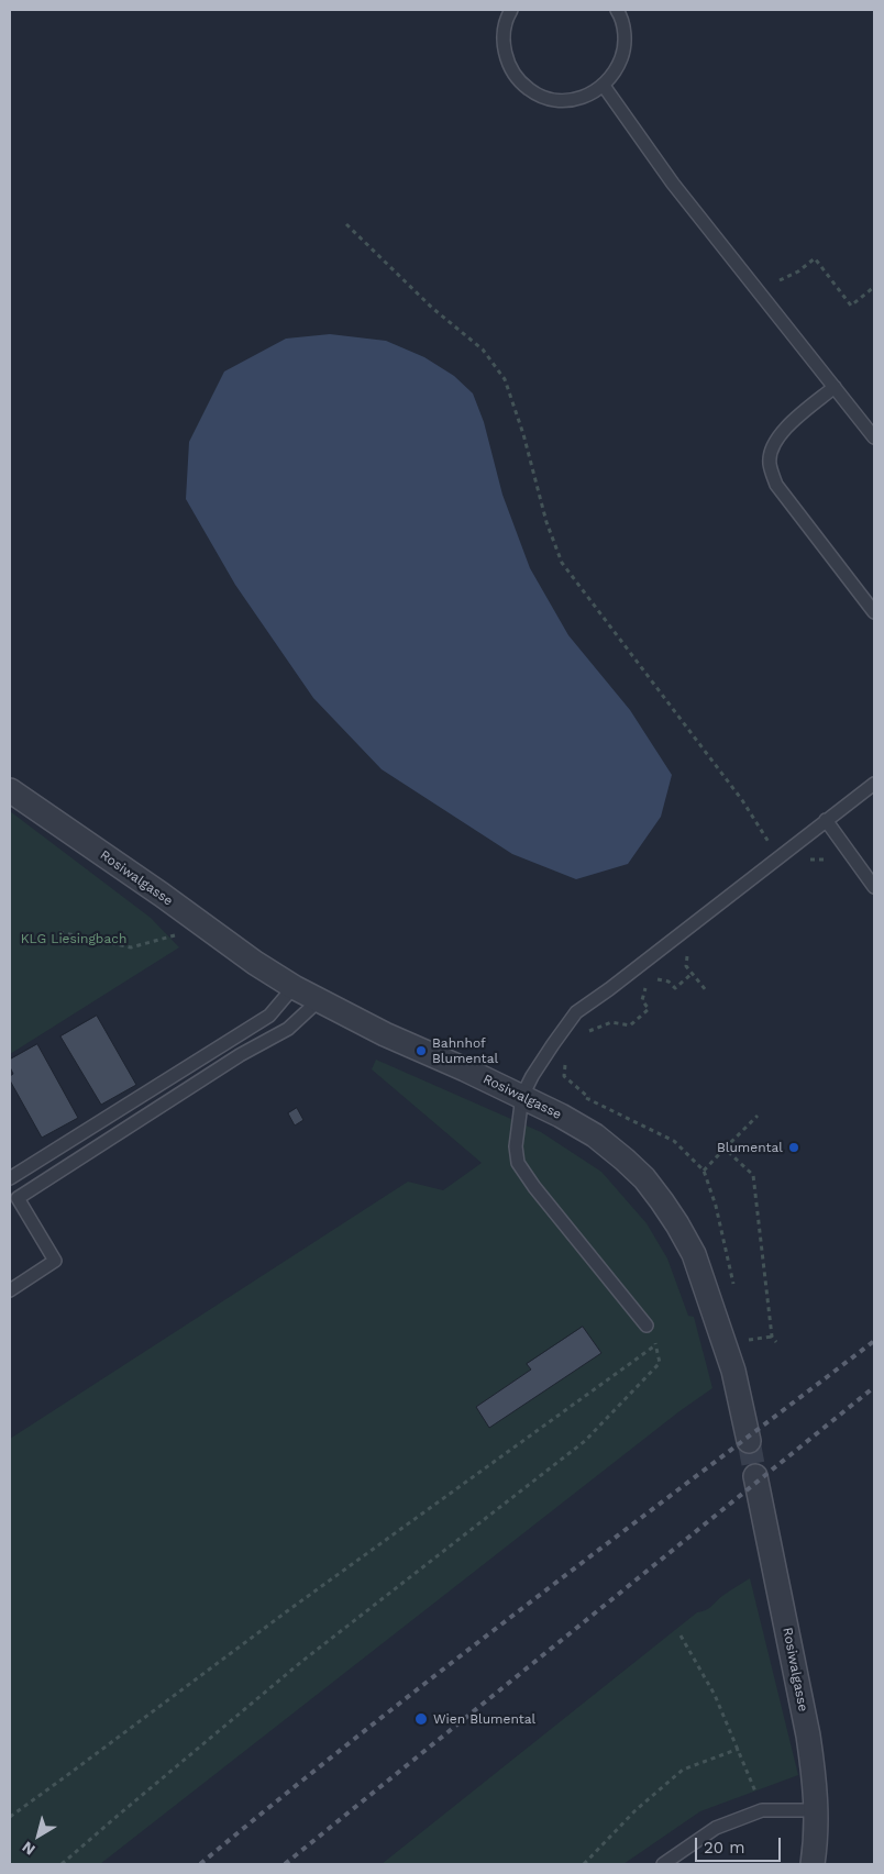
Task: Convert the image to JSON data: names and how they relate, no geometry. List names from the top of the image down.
{
  "streets": {
    "street": ["Rosiwalgasse"]
  },
  "parks": ["KLG Liesingbach"],
  "places": ["Bahnhof Blumental", "Blumental", "Wien Blumental"],
  "scale_bar": "20 m",
  "north": "bottom left"
}
